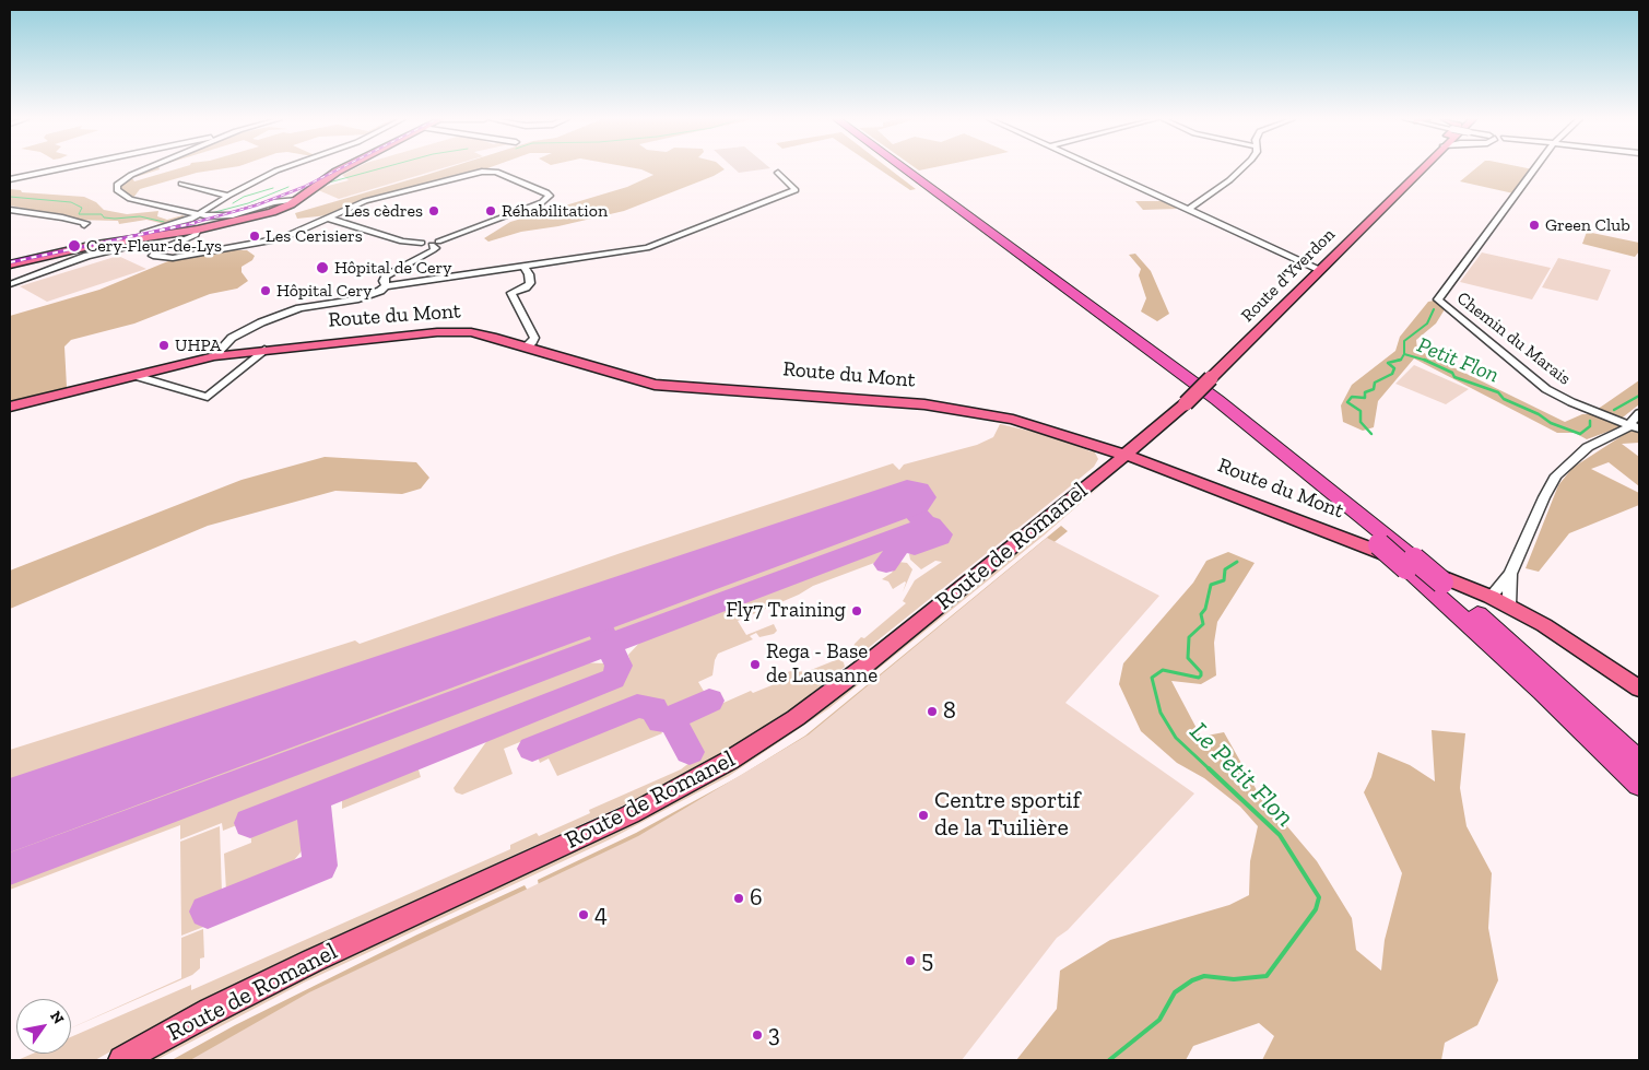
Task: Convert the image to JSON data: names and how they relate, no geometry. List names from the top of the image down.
{
  "streets": {
    "main road": ["Route d'Yverdon", "Route du Mont", "Route de Romanel"],
    "street": ["Chemin du Marais"]
  },
  "crossings": [
    ["Route d'Yverdon", "Route du Mont"],
    ["Route d'Yverdon", "Route de Romanel"],
    ["Route du Mont", "Route de Romanel"]
  ],
  "water": ["Petit Flon", "Le Petit Flon"],
  "places": [
    "Les cèdres",
    "Réhabilitation",
    "Green Club",
    "Les Cerisiers",
    "Cery-Fleur-de-Lys",
    "Hôpital de Cery",
    "Hôpital Cery",
    "UHPA",
    "Fly7 Training",
    "Rega - Base de Lausanne",
    "8",
    "Centre sportif de la Tuilière",
    "6",
    "4",
    "5",
    "3"
  ],
  "north": "top right"
}
